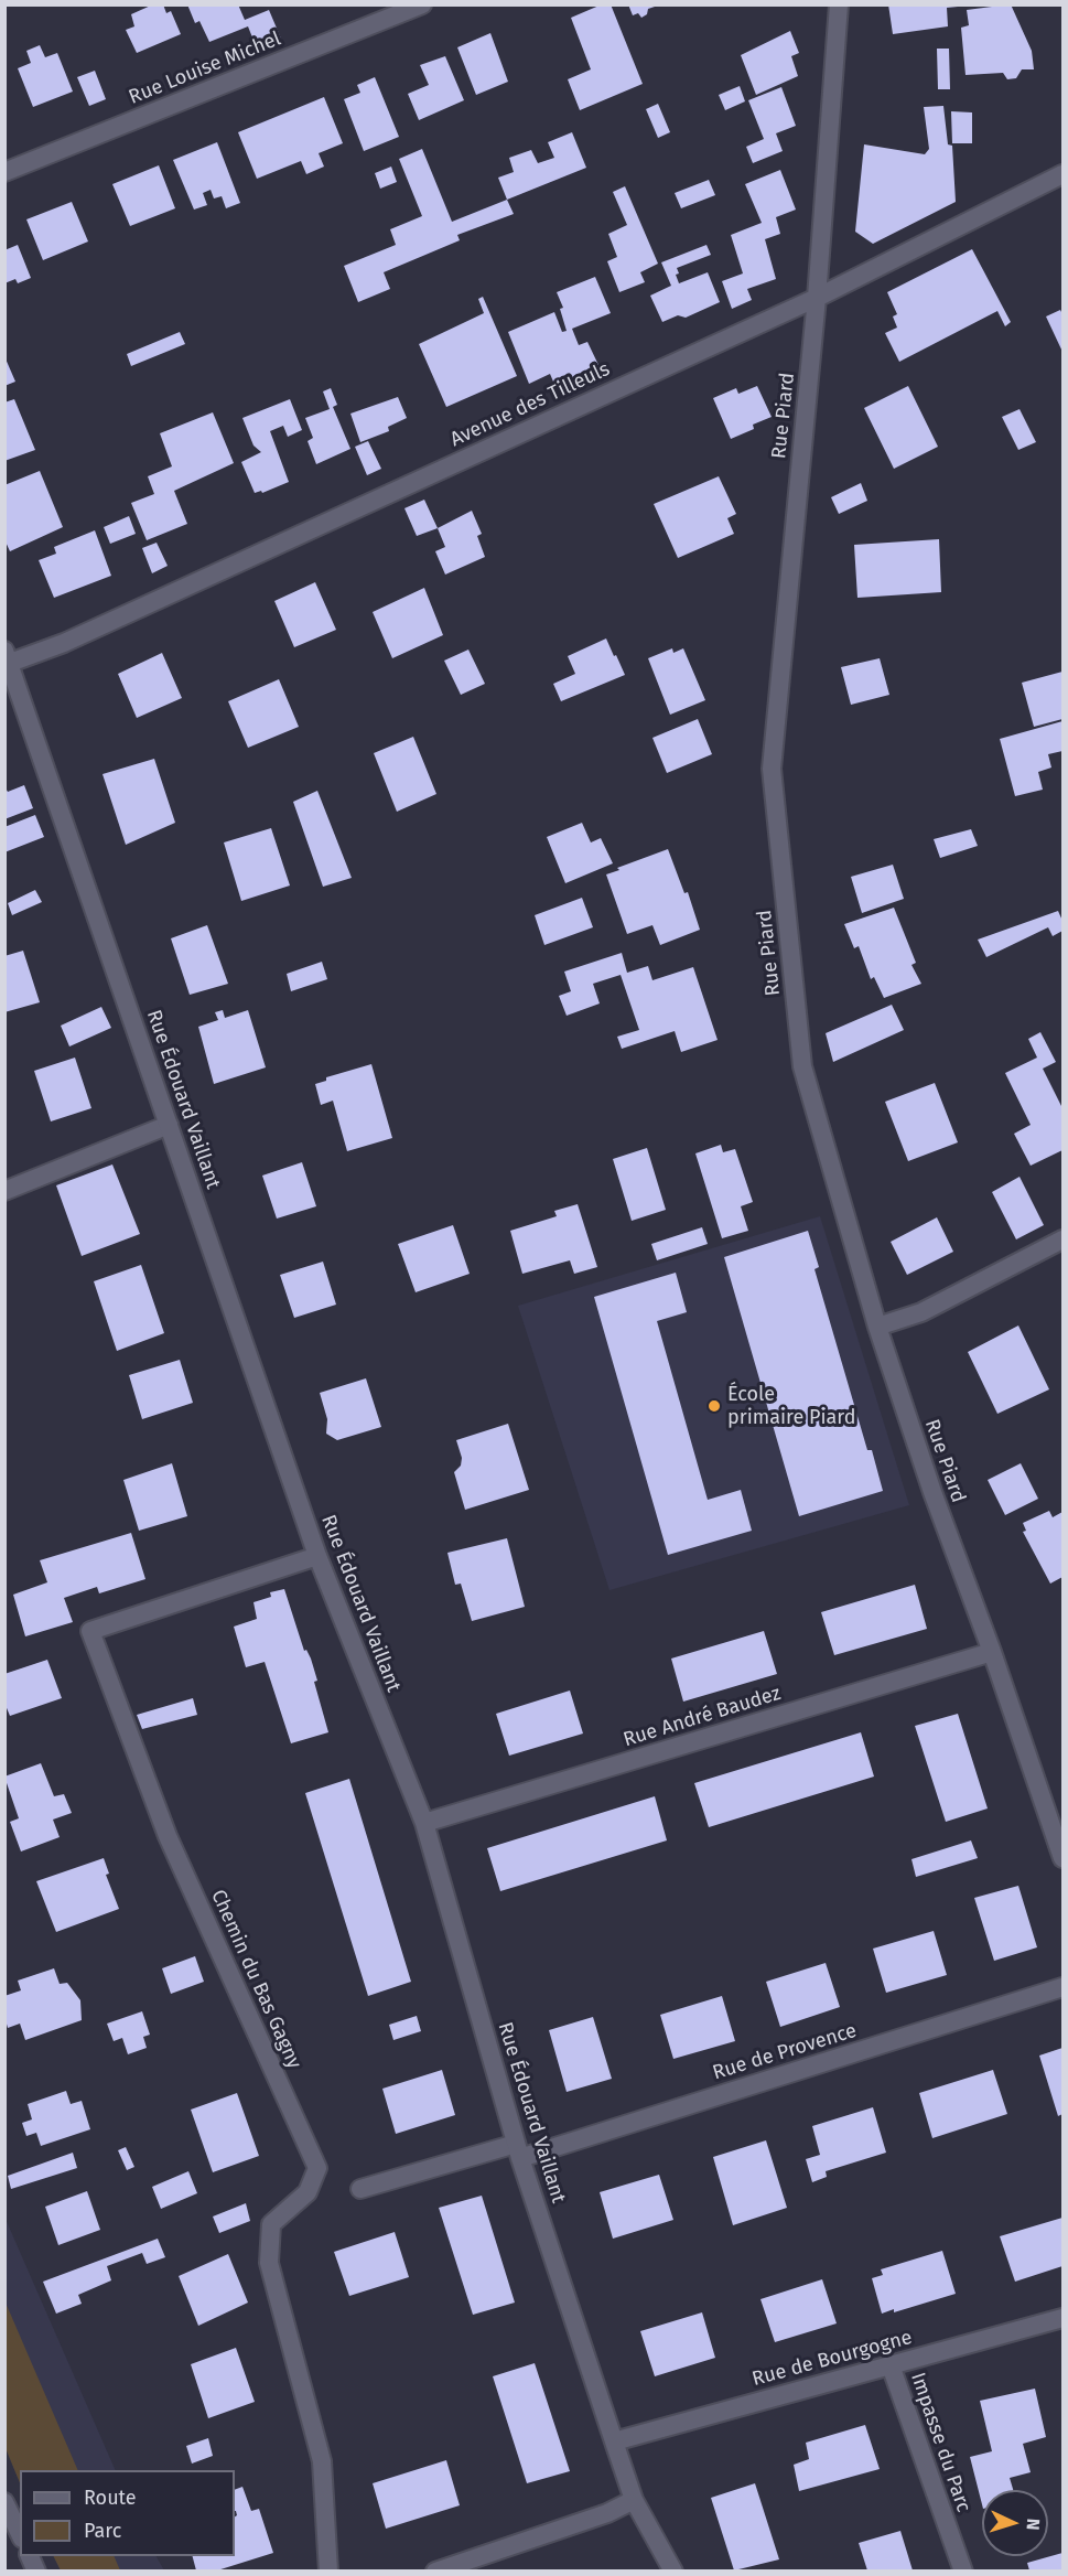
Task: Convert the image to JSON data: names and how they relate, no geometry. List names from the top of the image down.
{
  "streets": {
    "street": [
      "Rue Louise Michel",
      "Avenue des Tilleuls",
      "Rue Piard",
      "Rue Édouard Vaillant",
      "Rue André Baudez",
      "Chemin du Bas Gagny",
      "Rue de Provence",
      "Rue de Bourgogne",
      "Impasse du Parc"
    ]
  },
  "crossings": [
    ["Avenue des Tilleuls", "Rue Piard"],
    ["Avenue des Tilleuls", "Rue Édouard Vaillant"],
    ["Rue Piard", "Rue André Baudez"],
    ["Rue Édouard Vaillant", "Rue André Baudez"],
    ["Rue Édouard Vaillant", "Chemin du Bas Gagny"],
    ["Rue Édouard Vaillant", "Rue de Provence"],
    ["Rue Édouard Vaillant", "Rue de Bourgogne"],
    ["Rue de Bourgogne", "Impasse du Parc"]
  ],
  "places": ["École primaire Piard"],
  "legend": ["Route", "Parc"],
  "north": "right"
}
